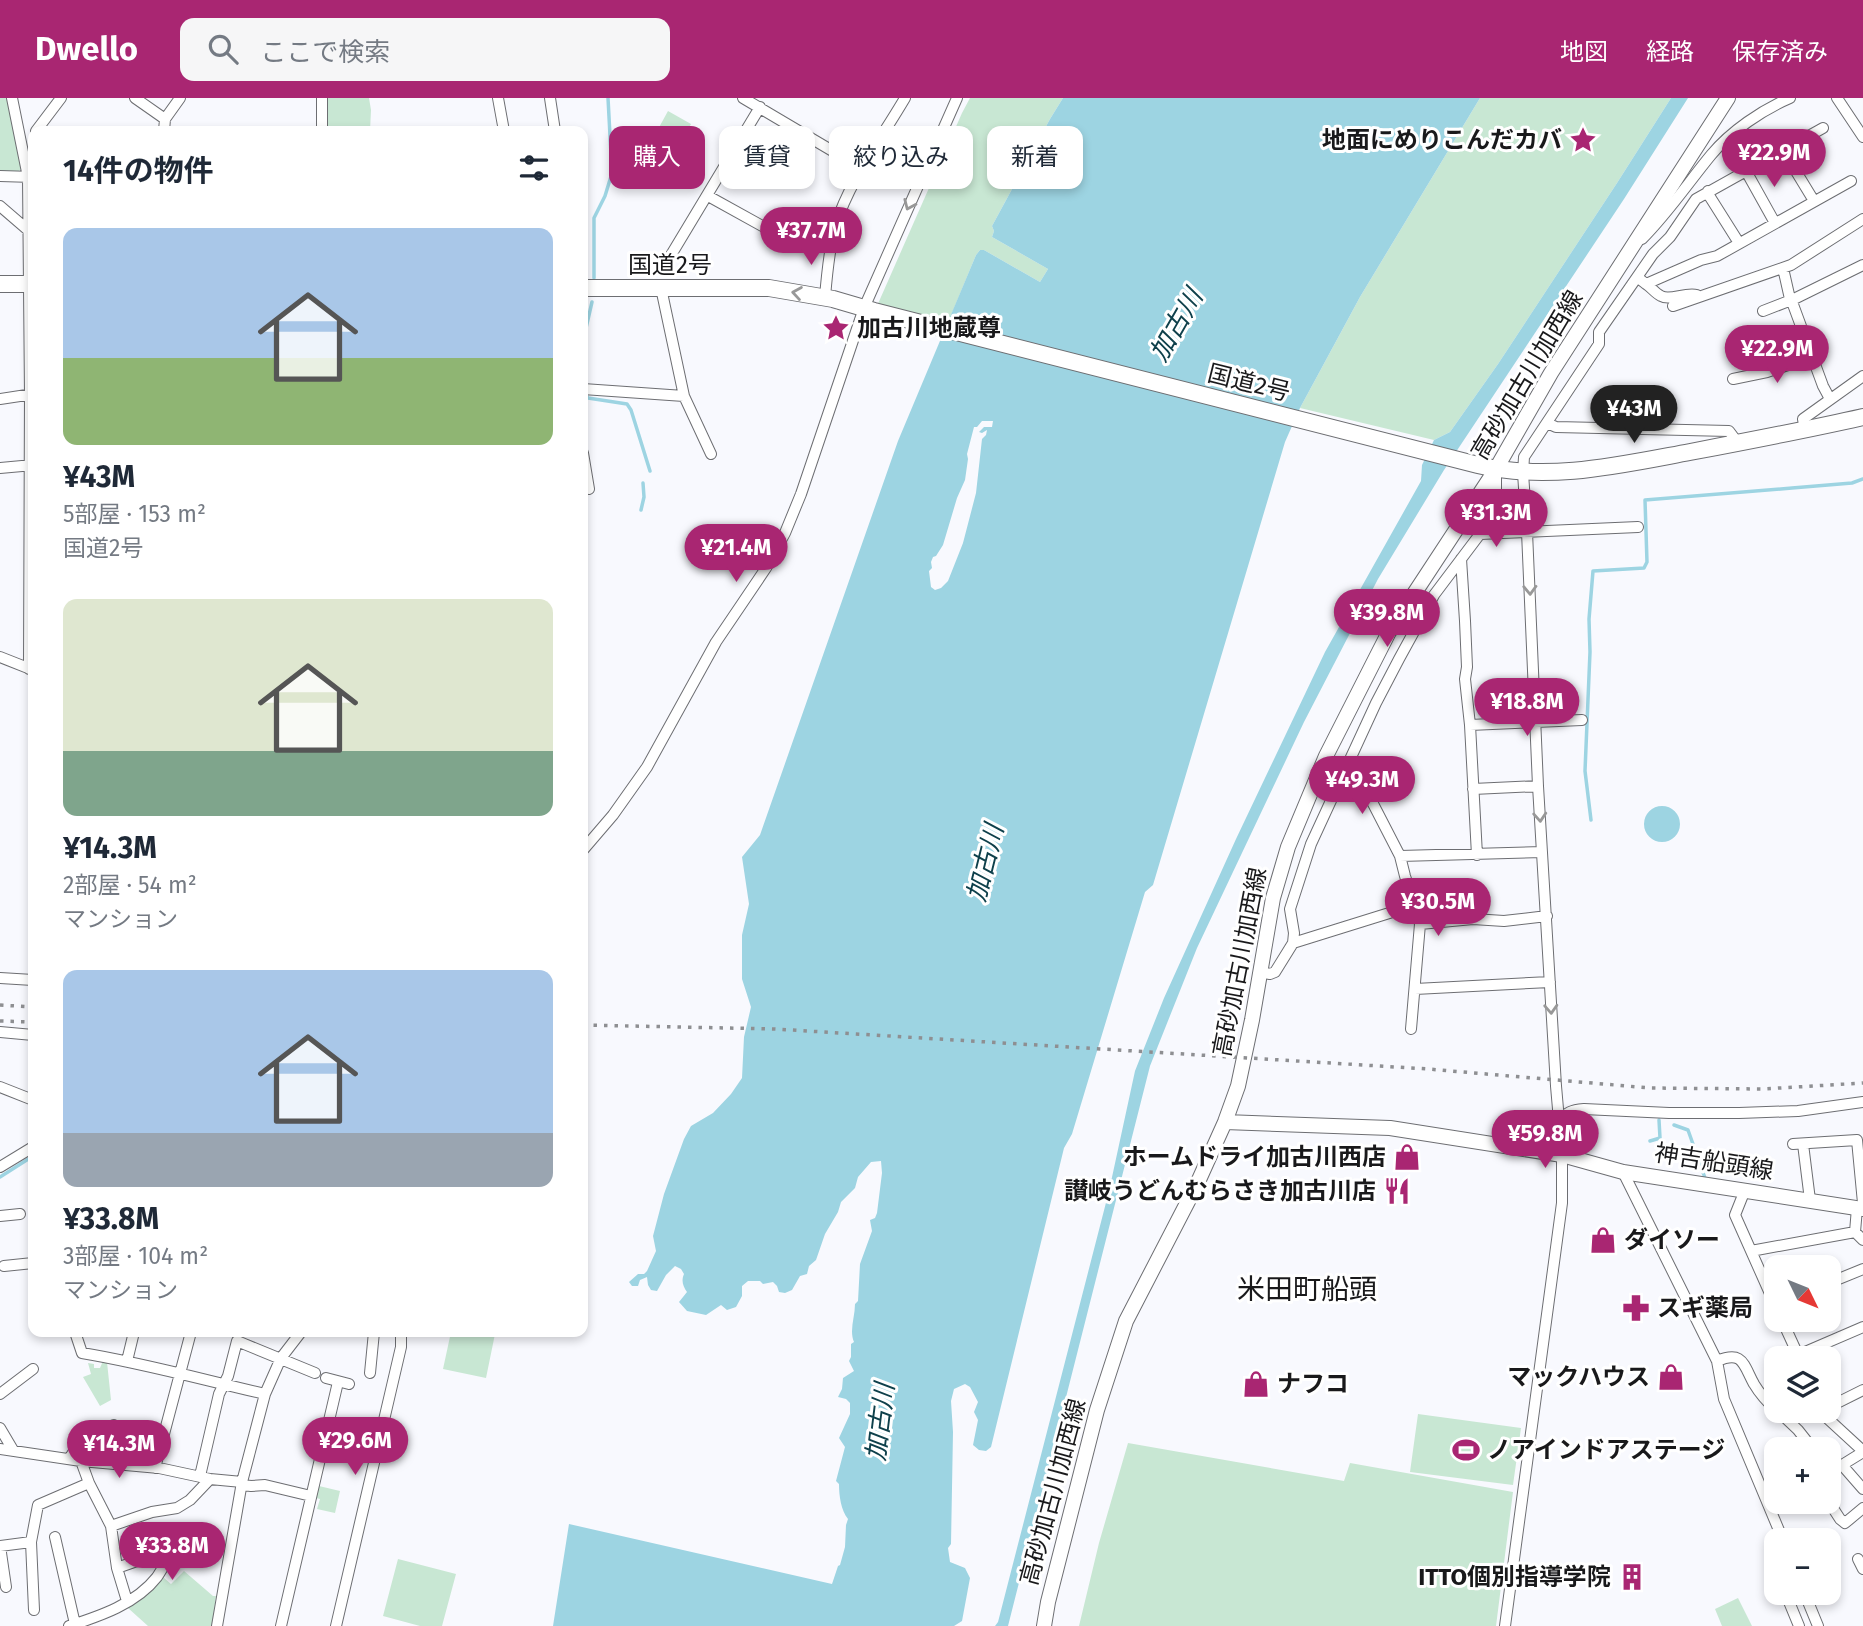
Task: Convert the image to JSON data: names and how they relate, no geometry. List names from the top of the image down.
{
  "streets": {
    "highway": ["国道2号"],
    "main road": ["高砂加古川加西線", "神吉船頭線"]
  },
  "crossings": [
    ["国道2号", "高砂加古川加西線"],
    ["高砂加古川加西線", "神吉船頭線"]
  ],
  "districts": ["米田町船頭"],
  "water": ["加古川"],
  "places": {
    "place": ["地面にめりこんだカバ", "加古川地蔵尊"],
    "shop": [
      "ホームドライ加古川西店",
      "ダイソー",
      "マックハウス",
      "ナフコ"
    ],
    "restaurant": ["讃岐うどんむらさき加古川店"],
    "pharmacy": ["スギ薬局"],
    "sports": ["ノアインドアステージ"],
    "building": ["ITTO個別指導学院"]
  },
  "north": "bottom right",
  "page": {
    "header": "Dwello",
    "search": "ここで検索",
    "nav": ["地図", "経路", "保存済み"],
    "chip": [
      "購入",
      "賃貸",
      "絞り込み",
      "新着"
    ],
    "heading": "14件の物件",
    "price": [
      "¥22.9M",
      "¥37.7M",
      "¥22.9M",
      "¥43M",
      "¥31.3M",
      "¥21.4M",
      "¥39.8M",
      "¥18.8M",
      "¥49.3M",
      "¥30.5M",
      "¥59.8M",
      "¥29.6M",
      "¥14.3M",
      "¥33.8M"
    ],
    "list": [
      {
        "name": "¥43M",
        "note": "5部屋 · 153 m² · 国道2号"
      },
      {
        "name": "¥14.3M",
        "note": "2部屋 · 54 m² · マンション"
      },
      {
        "name": "¥33.8M",
        "note": "3部屋 · 104 m² · マンション"
      }
    ],
    "map_buttons": ["+", "−"]
  }
}
